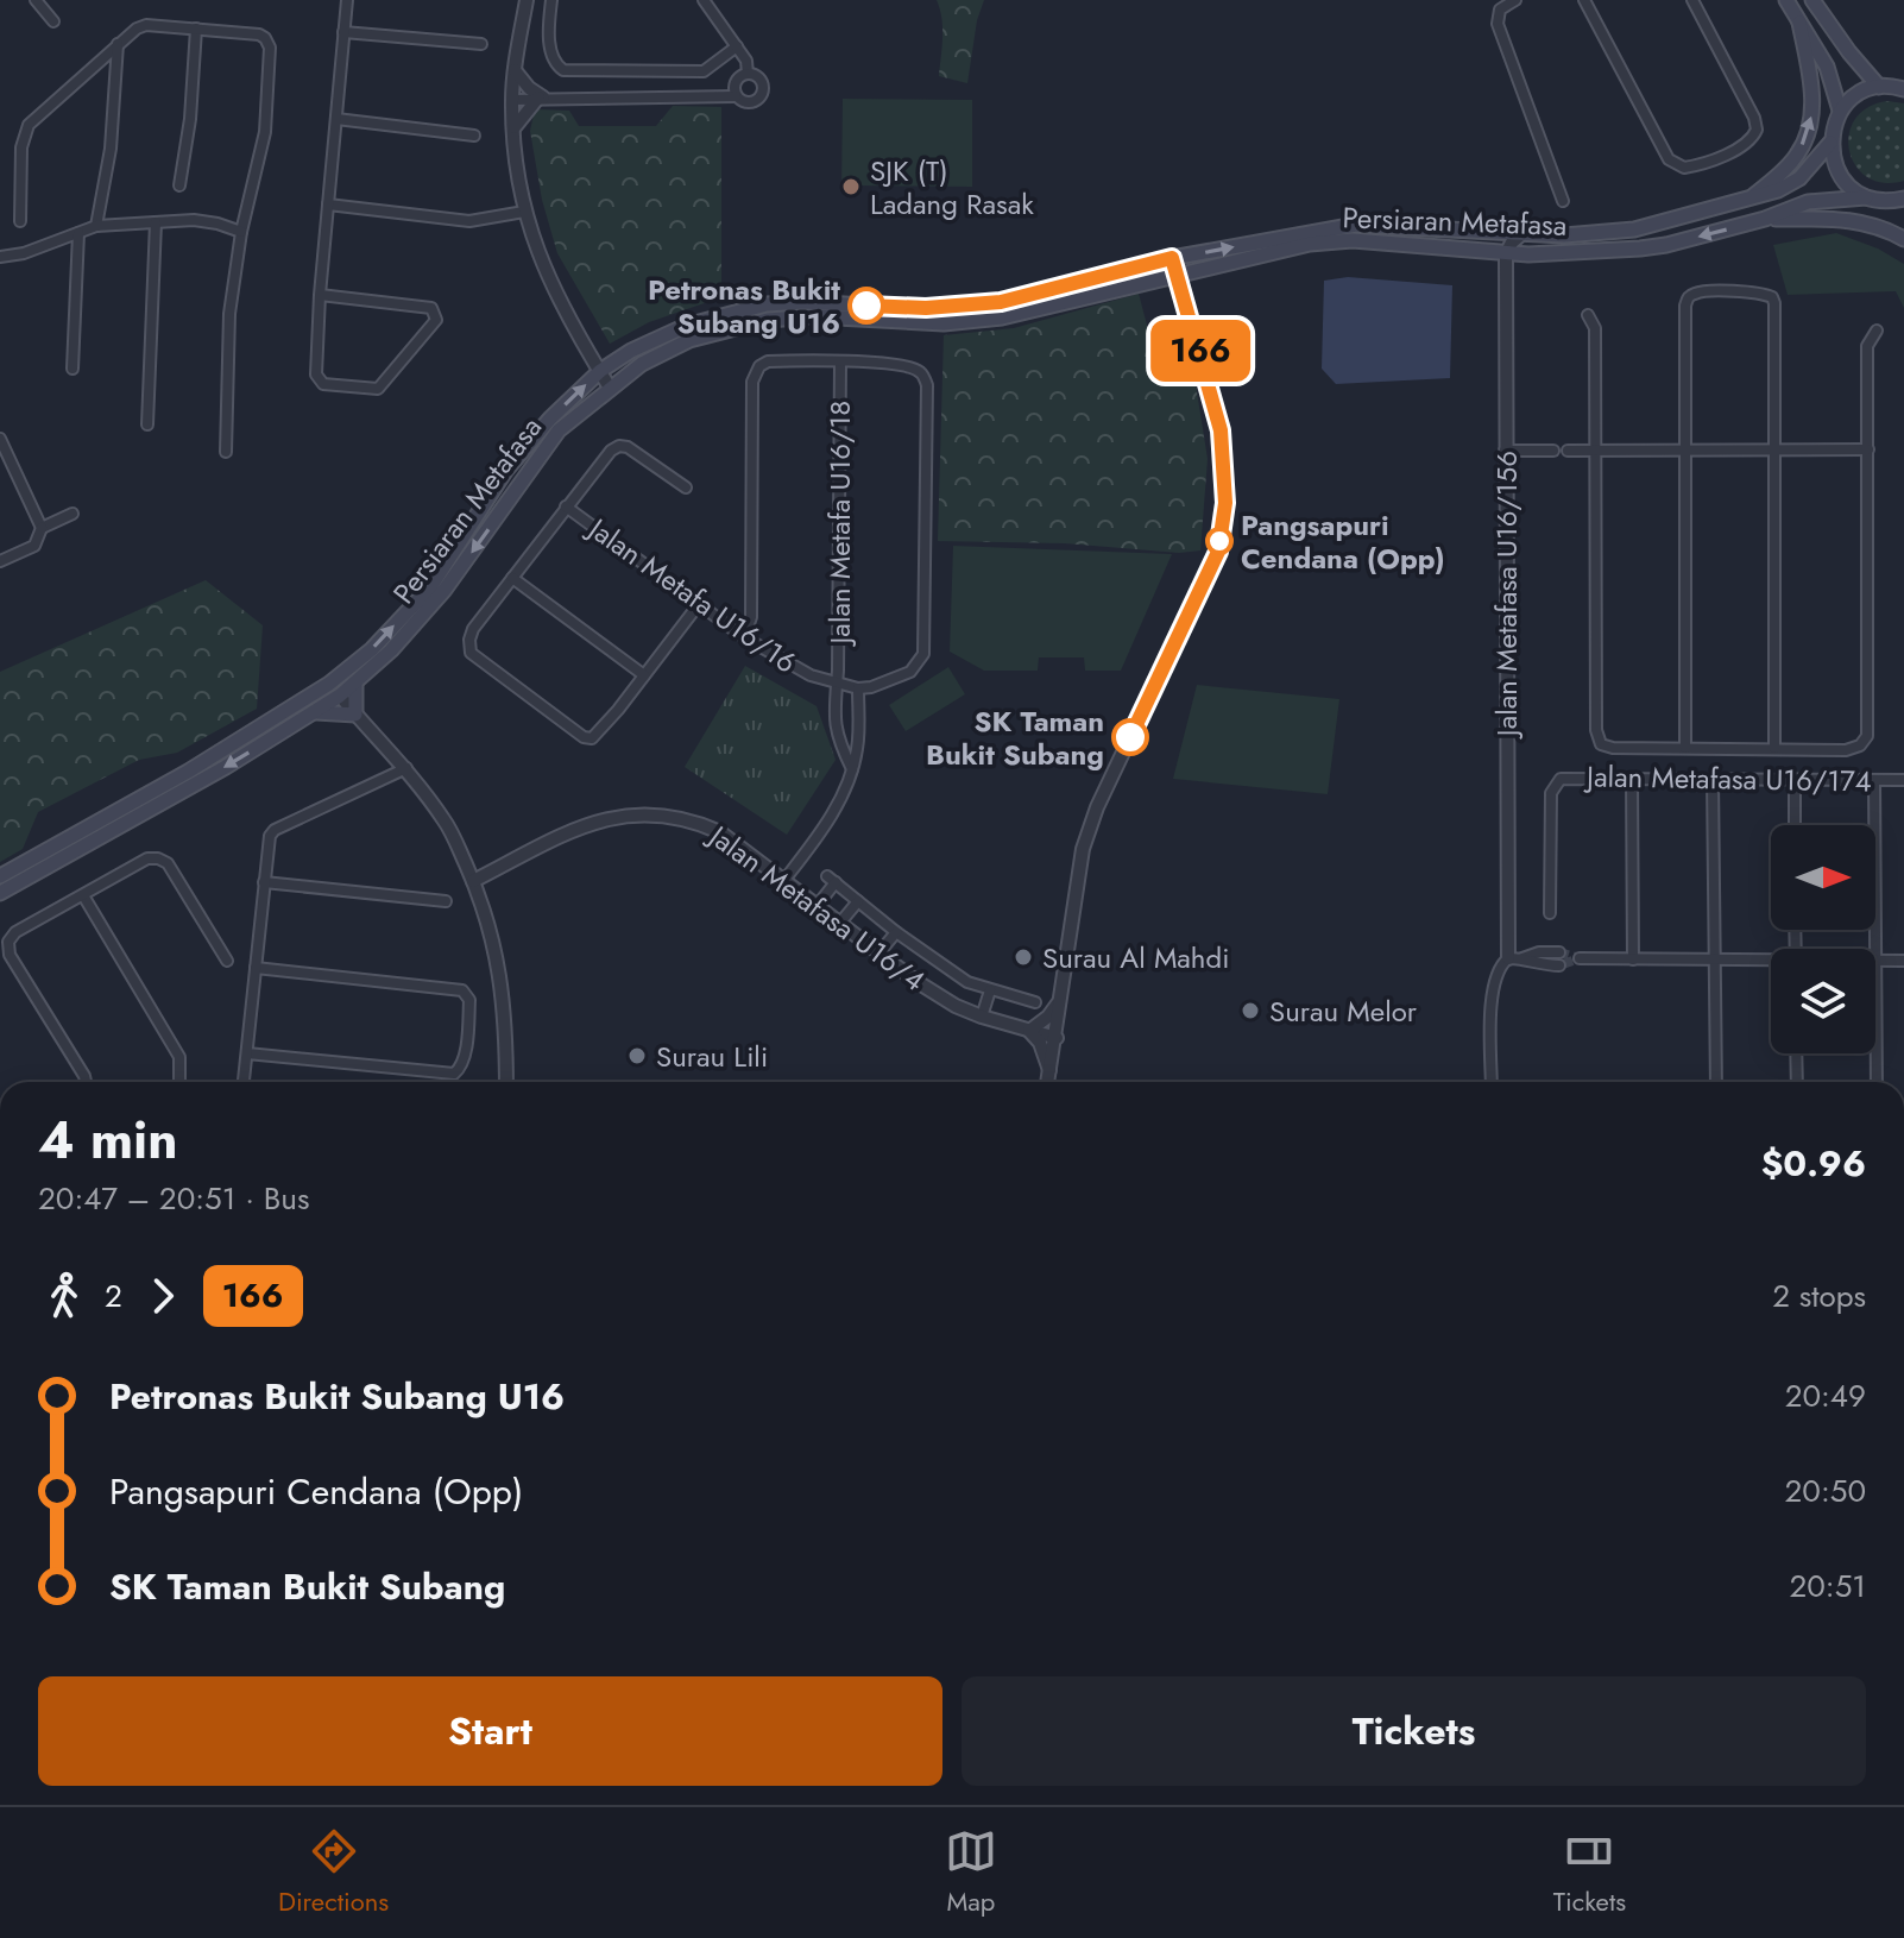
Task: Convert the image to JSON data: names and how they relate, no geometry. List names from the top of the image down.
{
  "streets": {
    "main road": ["Persiaran Metafasa"],
    "street": [
      "Jalan Metafa U16/18",
      "Jalan Metafasa U16/156",
      "Jalan Metafa U16/16",
      "Jalan Metafasa U16/174",
      "Jalan Metafasa U16/4"
    ]
  },
  "crossings": [
    ["Persiaran Metafasa", "Jalan Metafasa U16/156"],
    ["Jalan Metafa U16/18", "Jalan Metafa U16/16"]
  ],
  "places": [
    "SJK (T) Ladang Rasak",
    "Petronas Bukit Subang U16",
    "Pangsapuri Cendana (Opp)",
    "SK Taman Bukit Subang",
    "Surau Al Mahdi",
    "Surau Melor",
    "Surau Lili"
  ],
  "lines": ["bus line 166"],
  "north": "right",
  "page": {
    "on_map": "166",
    "heading": ["4 min", "20:47 – 20:51 · Bus", "$0.96"],
    "legs": ["2", "166", "2 stops"],
    "list": [
      {
        "name": "Petronas Bukit Subang U16",
        "value": "20:49"
      },
      {
        "name": "Pangsapuri Cendana (Opp)",
        "value": "20:50"
      },
      {
        "name": "SK Taman Bukit Subang",
        "value": "20:51"
      }
    ],
    "buttons": ["Start", "Tickets"],
    "tabs": ["Directions", "Map", "Tickets"]
  }
}
